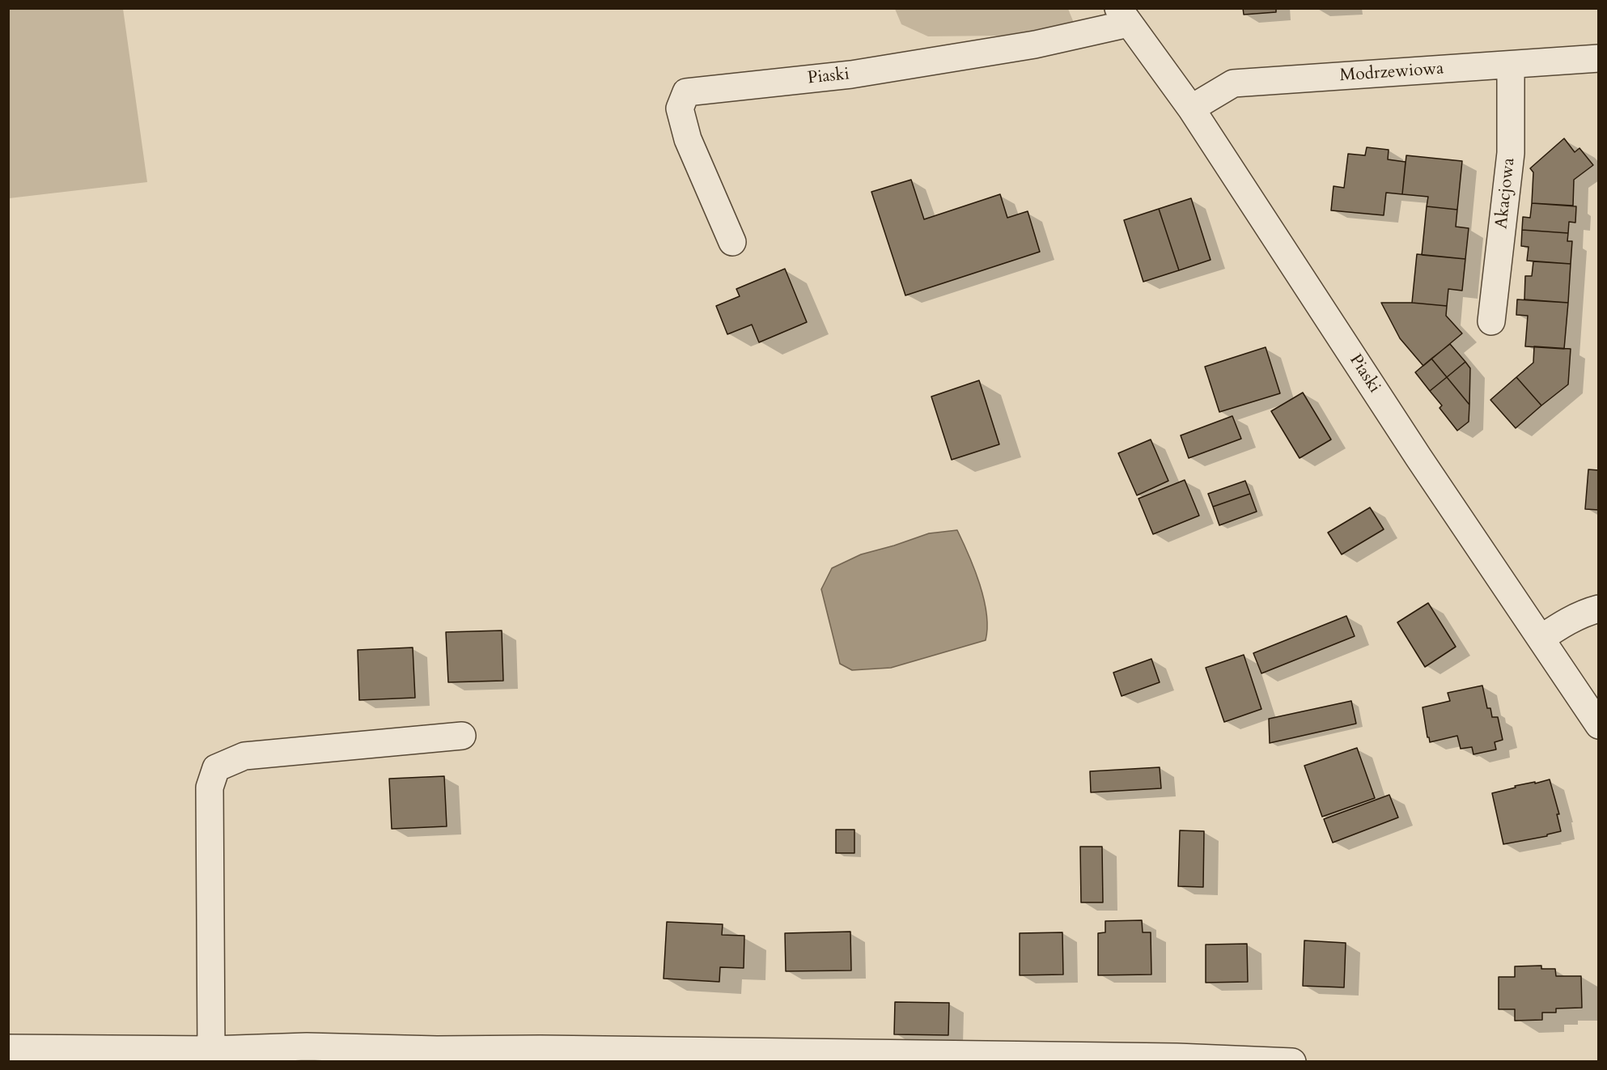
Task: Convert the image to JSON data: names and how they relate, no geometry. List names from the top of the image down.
{
  "streets": {
    "street": ["Modrzewiowa", "Piaski", "Akacjowa"]
  },
  "crossings": [
    ["Modrzewiowa", "Piaski"],
    ["Modrzewiowa", "Akacjowa"]
  ]
}
